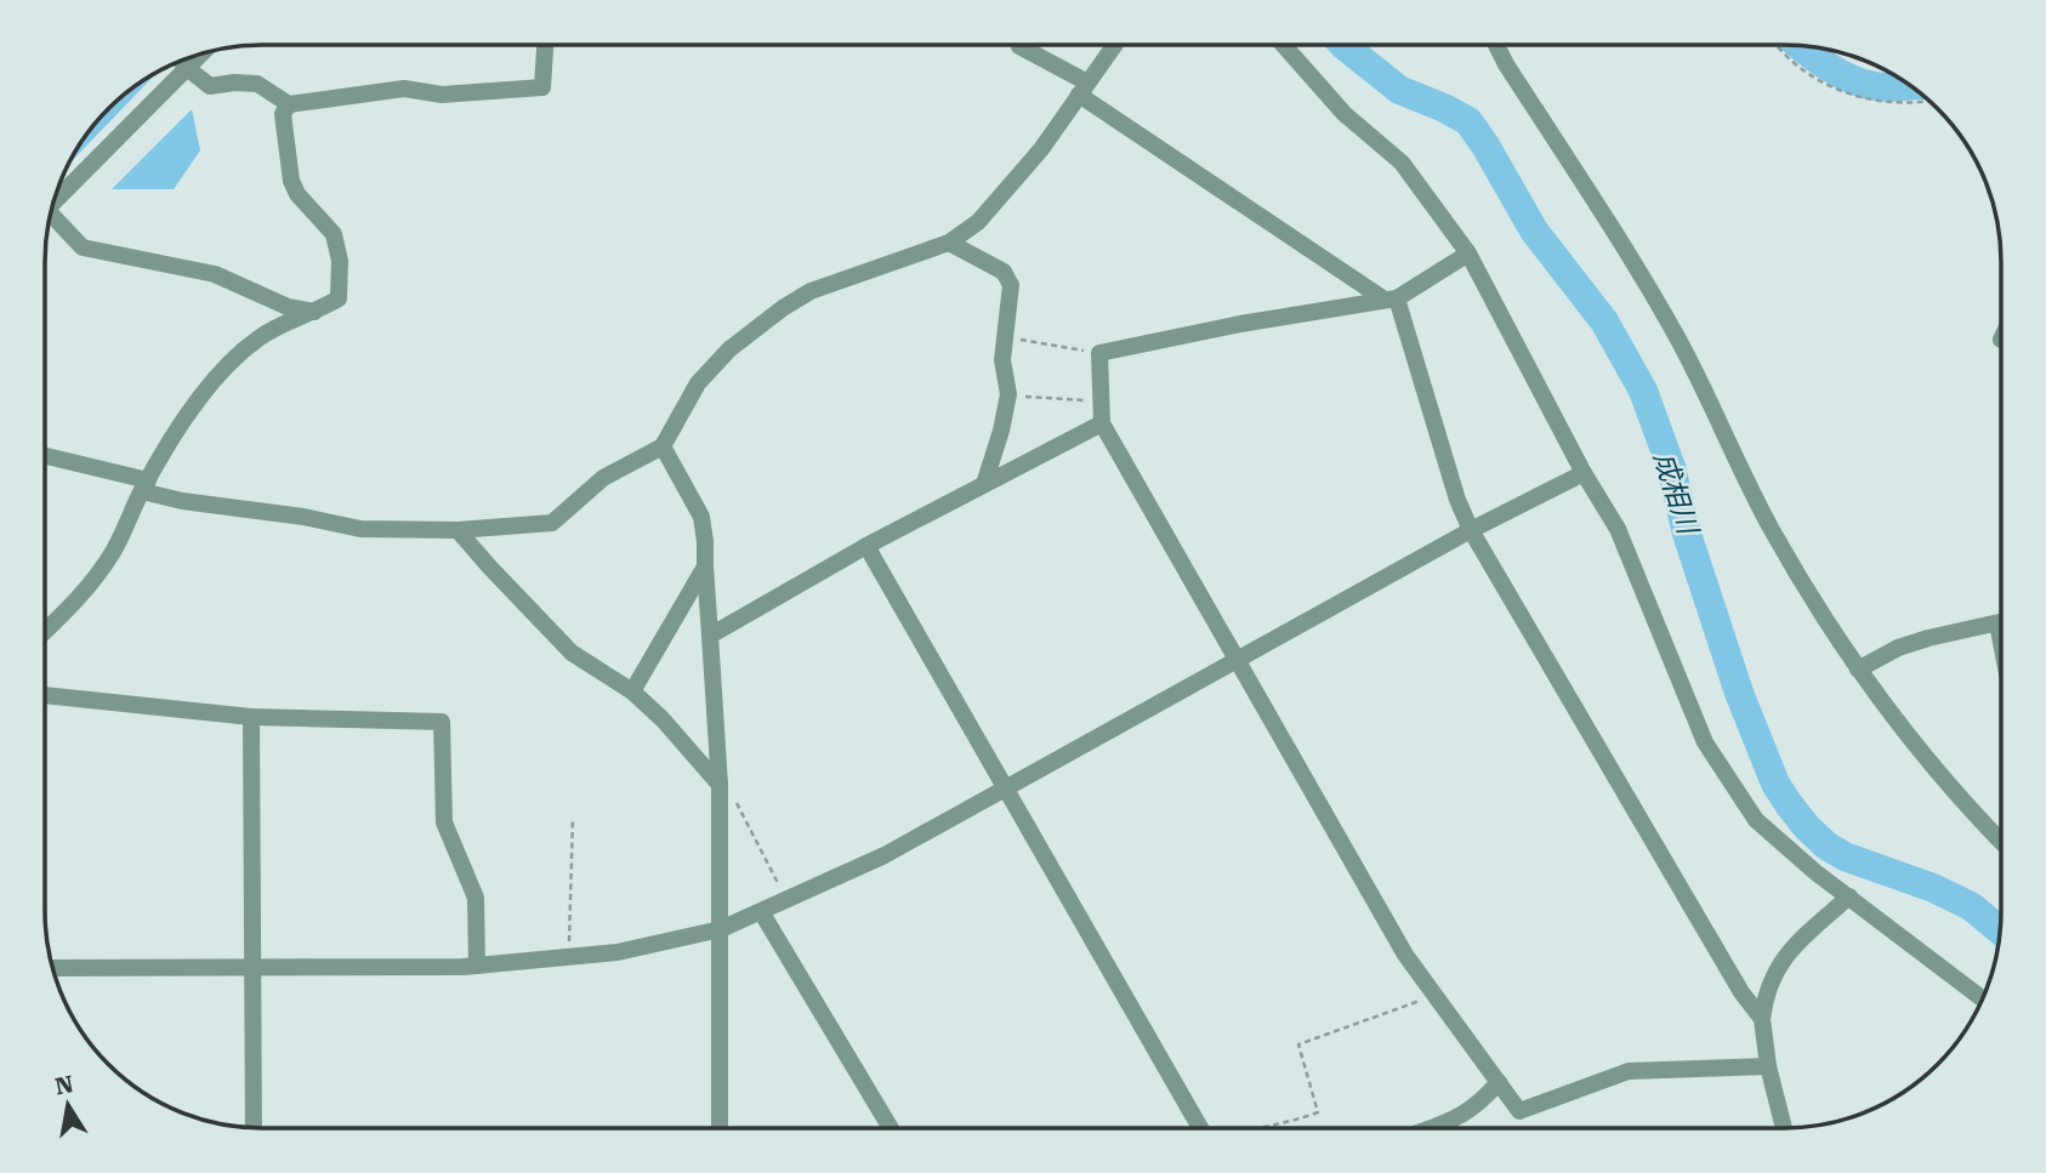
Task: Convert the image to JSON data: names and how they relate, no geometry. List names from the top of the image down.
{
  "water": ["成相川"],
  "north": "top"
}
